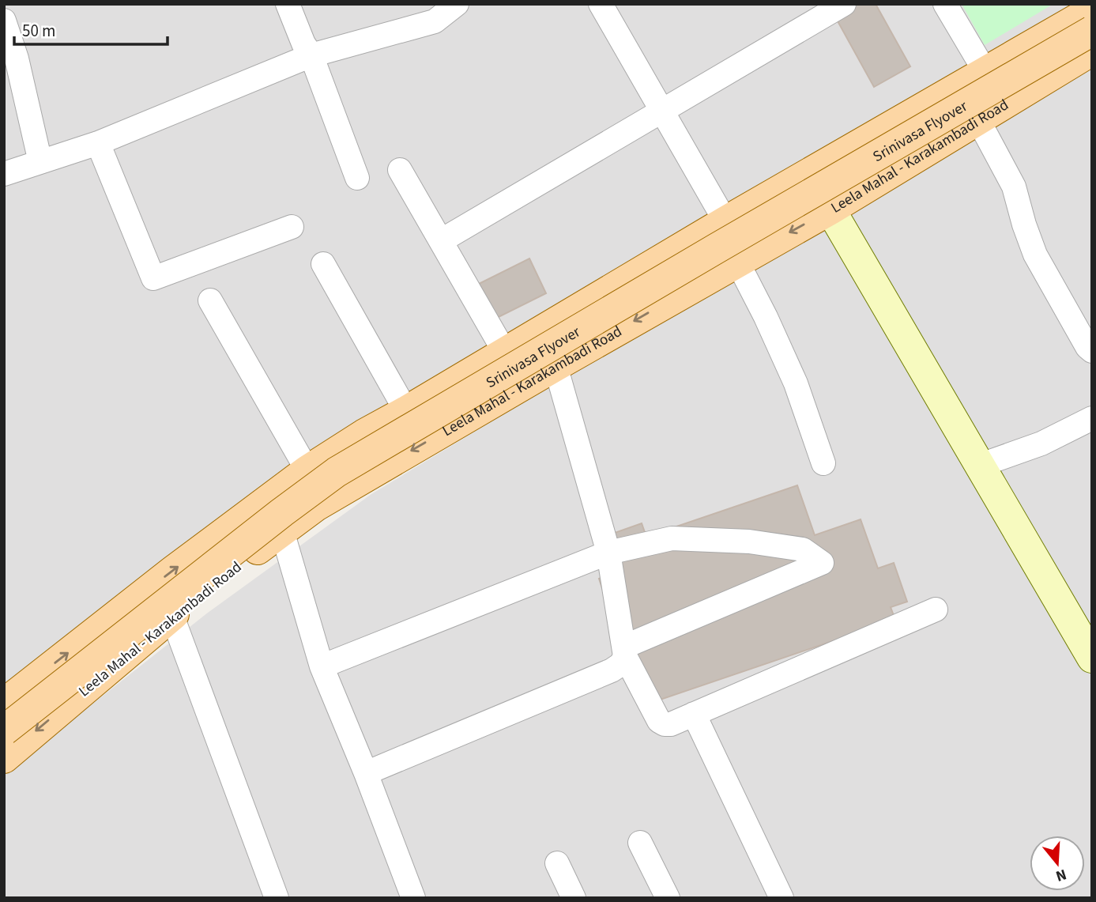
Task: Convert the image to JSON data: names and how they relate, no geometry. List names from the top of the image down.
{
  "streets": {
    "main road": ["Srinivasa Flyover", "Leela Mahal - Karakambadi Road"]
  },
  "scale_bar": "50 m",
  "north": "bottom"
}
